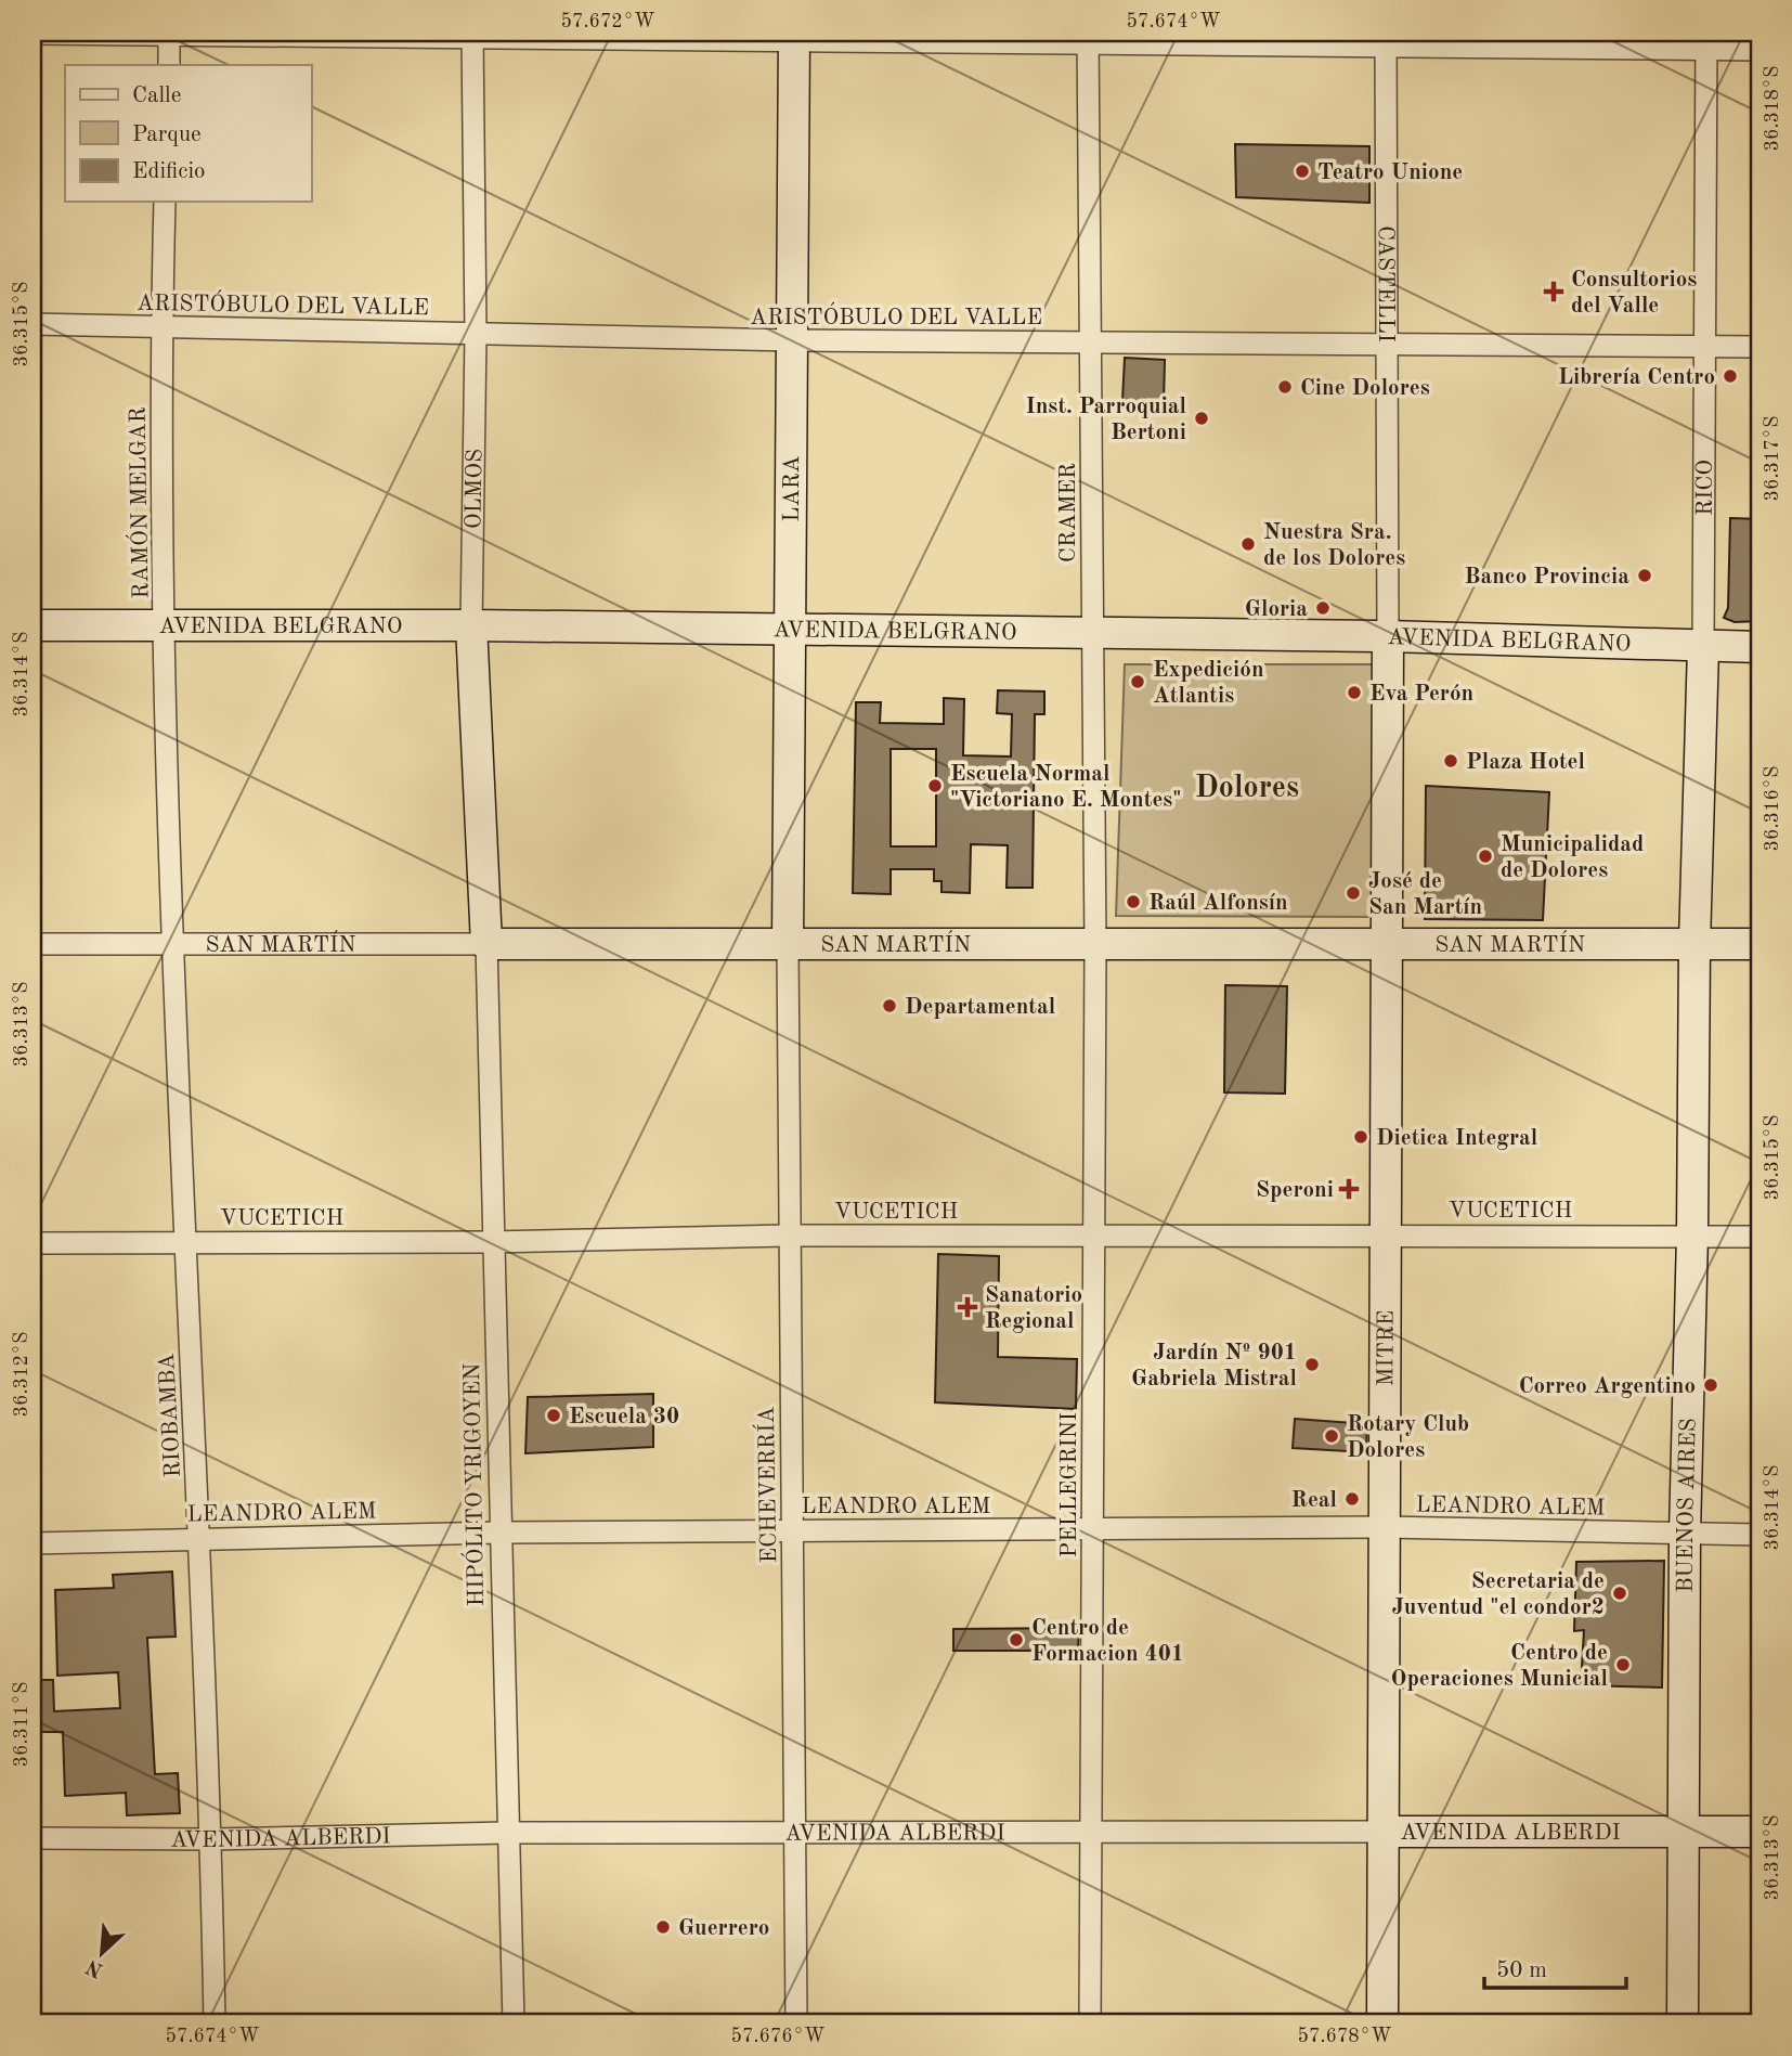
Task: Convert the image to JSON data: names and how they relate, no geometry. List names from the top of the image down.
{
  "streets": {
    "main road": [
      "CASTELLI",
      "OLMOS",
      "RICO",
      "LARA",
      "AVENIDA BELGRANO",
      "SAN MARTÍN",
      "MITRE",
      "BUENOS AIRES",
      "AVENIDA ALBERDI"
    ],
    "street": [
      "ARISTÓBULO DEL VALLE",
      "RAMÓN MELGAR",
      "CRAMER",
      "VUCETICH",
      "RIOBAMBA",
      "HIPÓLITO YRIGOYEN",
      "ECHEVERRÍA",
      "PELLEGRINI",
      "LEANDRO ALEM"
    ]
  },
  "crossings": [
    ["CASTELLI", "ARISTÓBULO DEL VALLE"],
    ["CASTELLI", "AVENIDA BELGRANO"],
    ["CASTELLI", "SAN MARTÍN"],
    ["CASTELLI", "MITRE"],
    ["ARISTÓBULO DEL VALLE", "OLMOS"],
    ["ARISTÓBULO DEL VALLE", "RICO"],
    ["ARISTÓBULO DEL VALLE", "LARA"],
    ["ARISTÓBULO DEL VALLE", "RAMÓN MELGAR"],
    ["ARISTÓBULO DEL VALLE", "CRAMER"],
    ["OLMOS", "AVENIDA BELGRANO"],
    ["OLMOS", "SAN MARTÍN"],
    ["OLMOS", "HIPÓLITO YRIGOYEN"],
    ["RICO", "AVENIDA BELGRANO"],
    ["RICO", "SAN MARTÍN"],
    ["RICO", "BUENOS AIRES"],
    ["LARA", "AVENIDA BELGRANO"],
    ["LARA", "SAN MARTÍN"],
    ["LARA", "ECHEVERRÍA"],
    ["RAMÓN MELGAR", "AVENIDA BELGRANO"],
    ["RAMÓN MELGAR", "SAN MARTÍN"],
    ["RAMÓN MELGAR", "RIOBAMBA"],
    ["CRAMER", "AVENIDA BELGRANO"],
    ["CRAMER", "SAN MARTÍN"],
    ["CRAMER", "PELLEGRINI"],
    ["SAN MARTÍN", "MITRE"],
    ["SAN MARTÍN", "RIOBAMBA"],
    ["SAN MARTÍN", "HIPÓLITO YRIGOYEN"],
    ["SAN MARTÍN", "ECHEVERRÍA"],
    ["SAN MARTÍN", "PELLEGRINI"],
    ["SAN MARTÍN", "BUENOS AIRES"],
    ["VUCETICH", "MITRE"],
    ["VUCETICH", "RIOBAMBA"],
    ["VUCETICH", "HIPÓLITO YRIGOYEN"],
    ["VUCETICH", "ECHEVERRÍA"],
    ["VUCETICH", "PELLEGRINI"],
    ["VUCETICH", "BUENOS AIRES"],
    ["MITRE", "LEANDRO ALEM"],
    ["MITRE", "AVENIDA ALBERDI"],
    ["RIOBAMBA", "LEANDRO ALEM"],
    ["RIOBAMBA", "AVENIDA ALBERDI"],
    ["HIPÓLITO YRIGOYEN", "LEANDRO ALEM"],
    ["HIPÓLITO YRIGOYEN", "AVENIDA ALBERDI"],
    ["ECHEVERRÍA", "LEANDRO ALEM"],
    ["ECHEVERRÍA", "AVENIDA ALBERDI"],
    ["PELLEGRINI", "LEANDRO ALEM"],
    ["PELLEGRINI", "AVENIDA ALBERDI"],
    ["LEANDRO ALEM", "BUENOS AIRES"],
    ["BUENOS AIRES", "AVENIDA ALBERDI"]
  ],
  "districts": ["Dolores"],
  "places": {
    "other": [
      "Teatro Unione",
      "Librería Centro",
      "Cine Dolores",
      "Inst. Parroquial Bertoni",
      "Nuestra Sra. de los Dolores",
      "Banco Provincia",
      "Gloria",
      "Expedición Atlantis",
      "Eva Perón",
      "Plaza Hotel",
      "Escuela Normal \"Victoriano E. Montes\"",
      "Municipalidad de Dolores",
      "José de San Martín",
      "Raúl Alfonsín",
      "Departamental",
      "Dietica Integral",
      "Jardín Nº 901 Gabriela Mistral",
      "Correo Argentino",
      "Escuela 30",
      "Rotary Club Dolores",
      "Real",
      "Secretaria de Juventud \"el condor2",
      "Centro de Formacion 401",
      "Centro de Operaciones Municial",
      "Guerrero"
    ],
    "health": ["Consultorios del Valle", "Speroni", "Sanatorio Regional"]
  },
  "legend": ["Calle", "Parque", "Edificio"],
  "scale_bar": "50 m",
  "north": "bottom left",
  "coordinates": [
    "57.672°W",
    "57.674°W",
    "36.318°S",
    "36.315°S",
    "36.317°S",
    "36.314°S",
    "36.316°S",
    "36.313°S",
    "36.312°S",
    "36.311°S",
    "57.676°W",
    "57.678°W"
  ]
}
